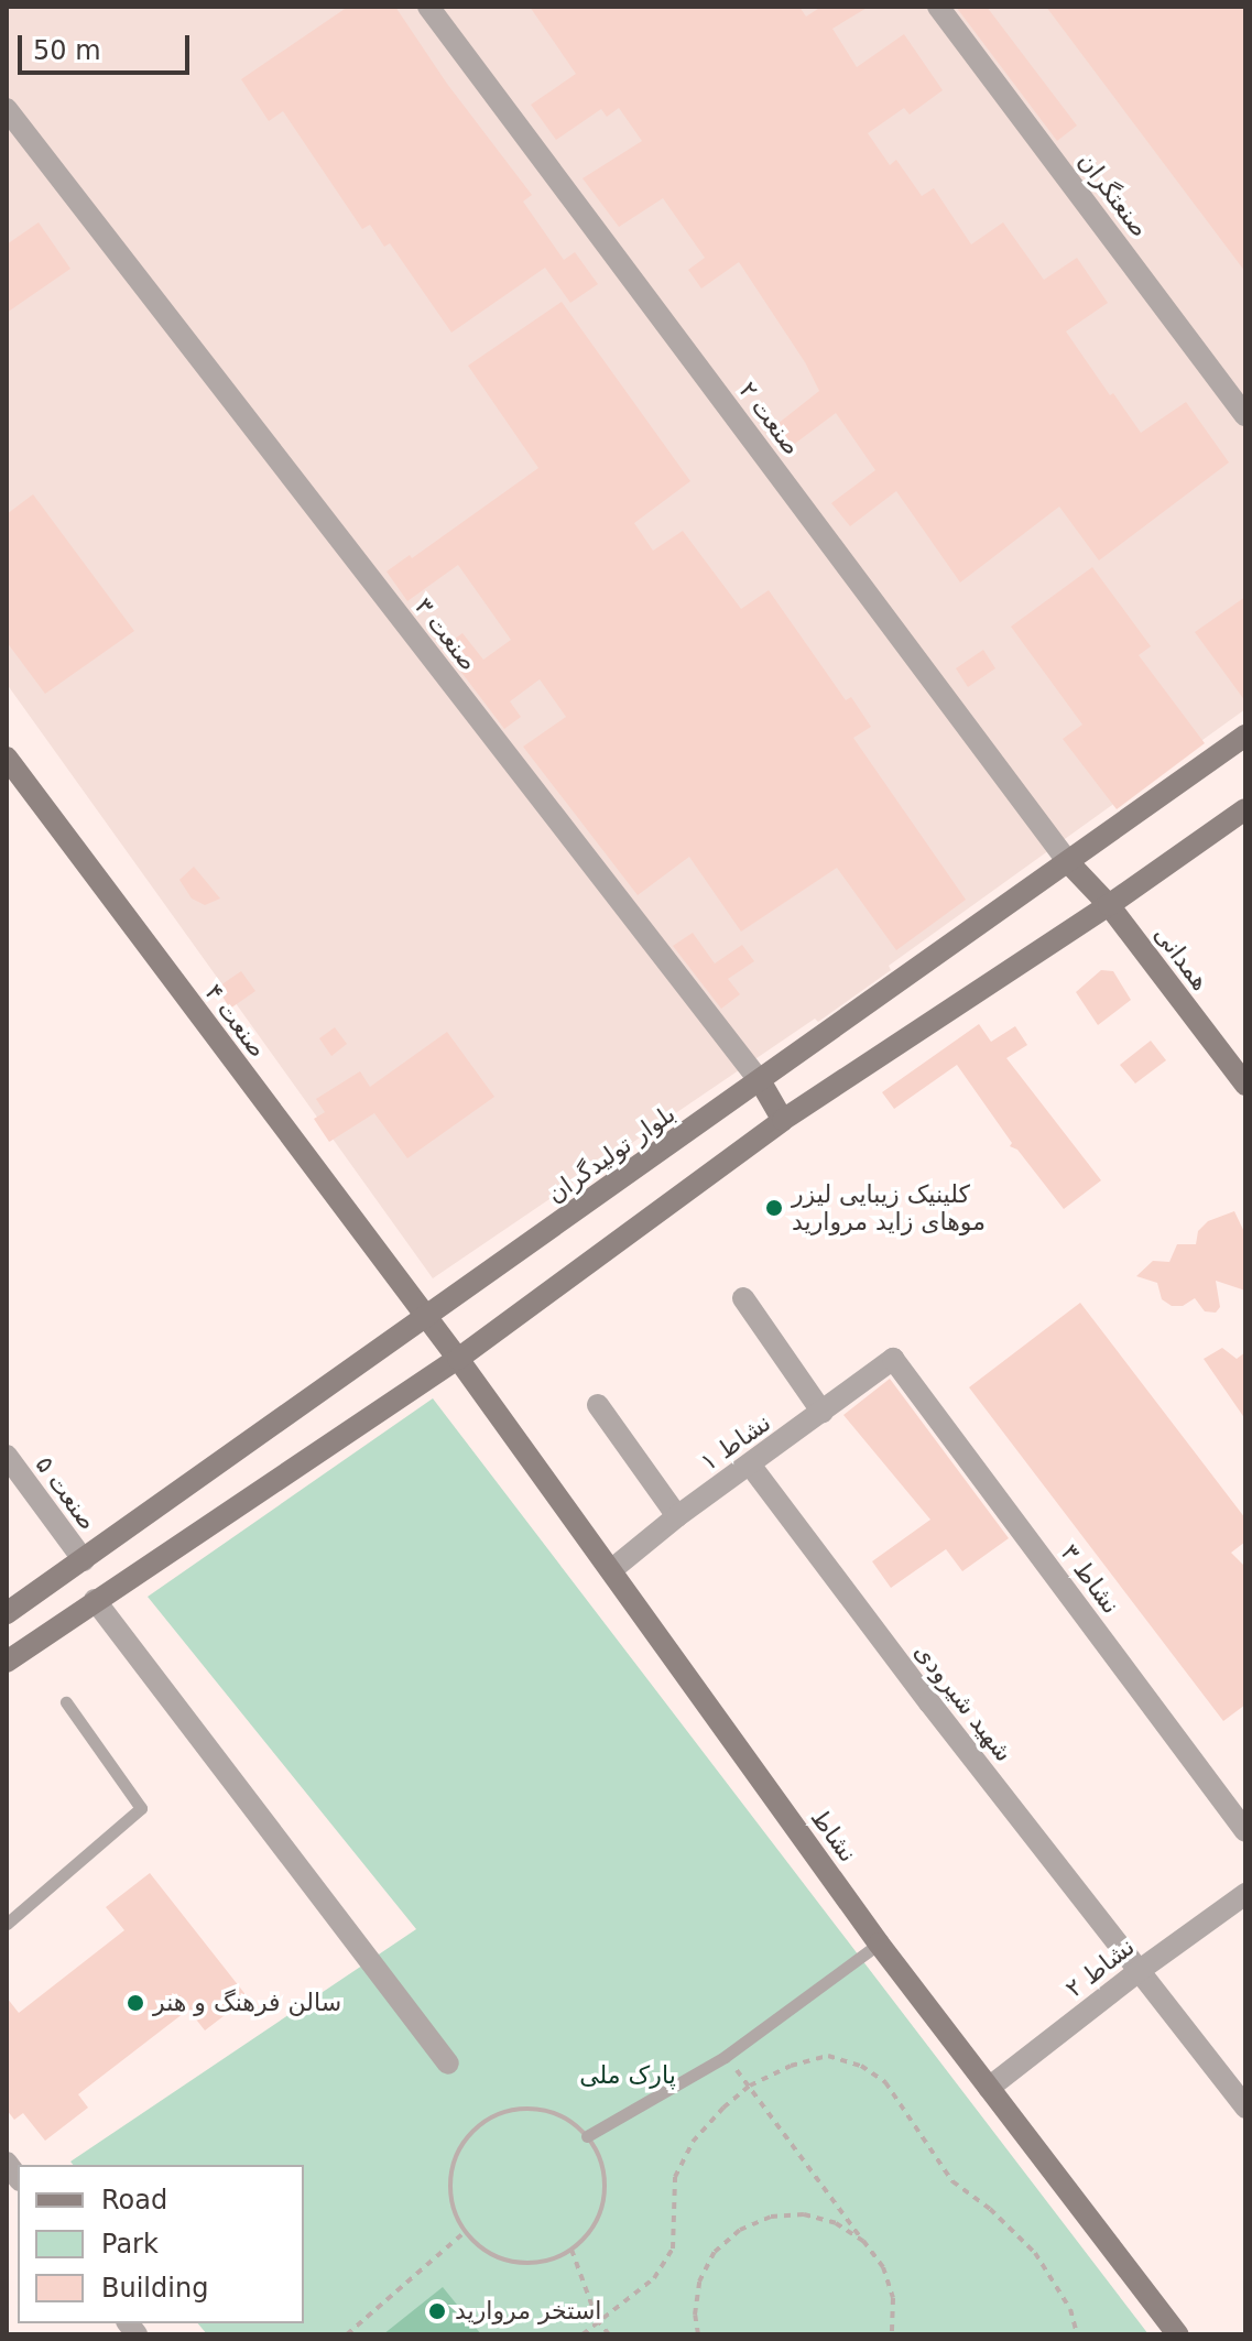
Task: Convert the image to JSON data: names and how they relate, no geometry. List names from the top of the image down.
{
  "streets": {
    "main road": [
      "همدانی",
      "صنعت ۴",
      "بلوار تولیدگران",
      "نشاط"
    ],
    "street": [
      "صنعتگران",
      "صنعت ۲",
      "صنعت ۳",
      "نشاط ۱",
      "صنعت ۵",
      "نشاط ۳",
      "شهید شیرودی",
      "نشاط ۲"
    ]
  },
  "crossings": [
    ["صنعت ۲", "همدانی"],
    ["صنعت ۲", "بلوار تولیدگران"],
    ["صنعت ۳", "بلوار تولیدگران"],
    ["همدانی", "بلوار تولیدگران"],
    ["صنعت ۴", "بلوار تولیدگران"],
    ["صنعت ۴", "نشاط"],
    ["بلوار تولیدگران", "صنعت ۵"],
    ["نشاط ۱", "نشاط ۳"],
    ["نشاط ۱", "شهید شیرودی"],
    ["نشاط ۱", "نشاط"],
    ["شهید شیرودی", "نشاط ۲"],
    ["نشاط", "نشاط ۲"]
  ],
  "parks": ["پارک ملی"],
  "places": ["کلینیک زیبایی لیزر موهای زاید مروارید", "سالن فرهنگ و هنر", "استخر مروارید"],
  "legend": ["Road", "Park", "Building"],
  "scale_bar": "50 m"
}
